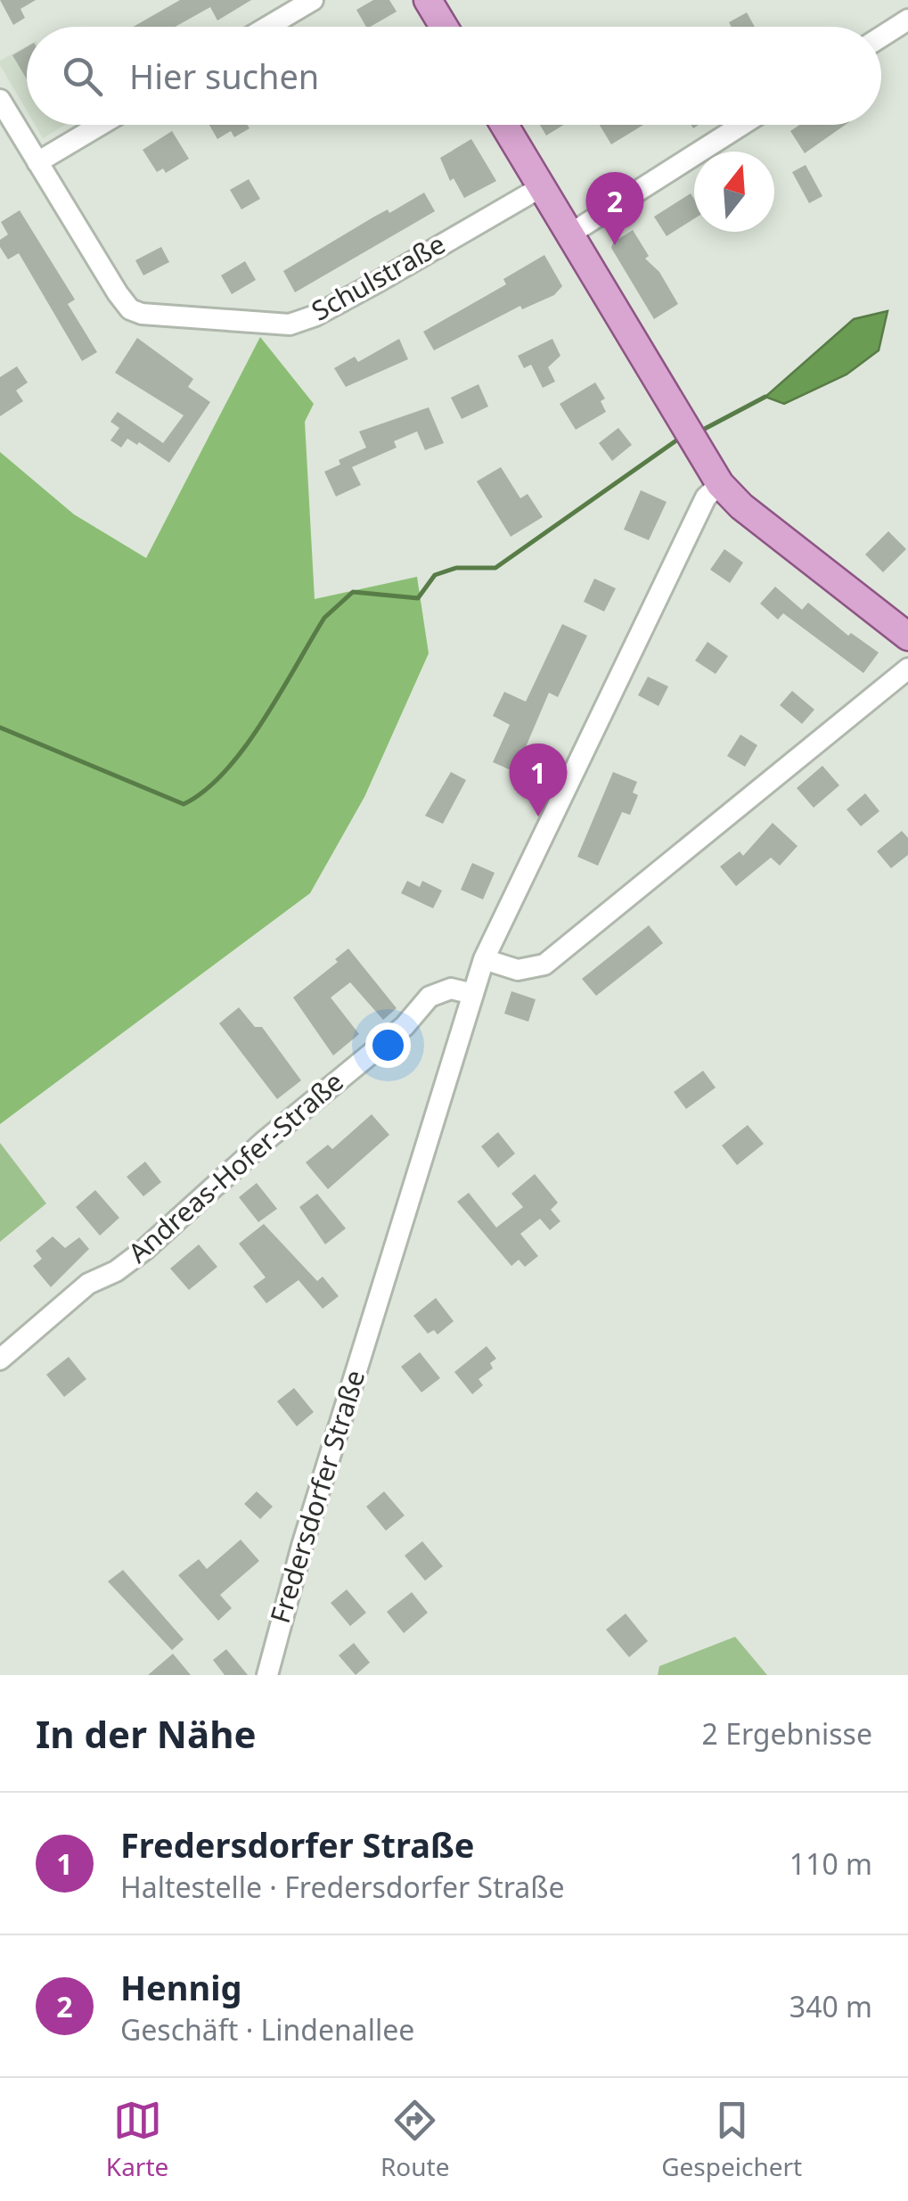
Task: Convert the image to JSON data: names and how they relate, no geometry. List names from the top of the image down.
{
  "streets": {
    "street": ["Schulstraße", "Andreas-Hofer-Straße", "Fredersdorfer Straße"]
  },
  "crossings": [
    ["Andreas-Hofer-Straße", "Fredersdorfer Straße"]
  ],
  "north": "top",
  "page": {
    "search": "Hier suchen",
    "pins": ["2", "1"],
    "heading": ["In der Nähe", "2 Ergebnisse"],
    "list": [
      {
        "mark": "1",
        "name": "Fredersdorfer Straße",
        "note": "Haltestelle · Fredersdorfer Straße",
        "value": "110 m"
      },
      {
        "mark": "2",
        "name": "Hennig",
        "note": "Geschäft · Lindenallee",
        "value": "340 m"
      }
    ],
    "nav": ["Karte", "Route", "Gespeichert"]
  }
}
